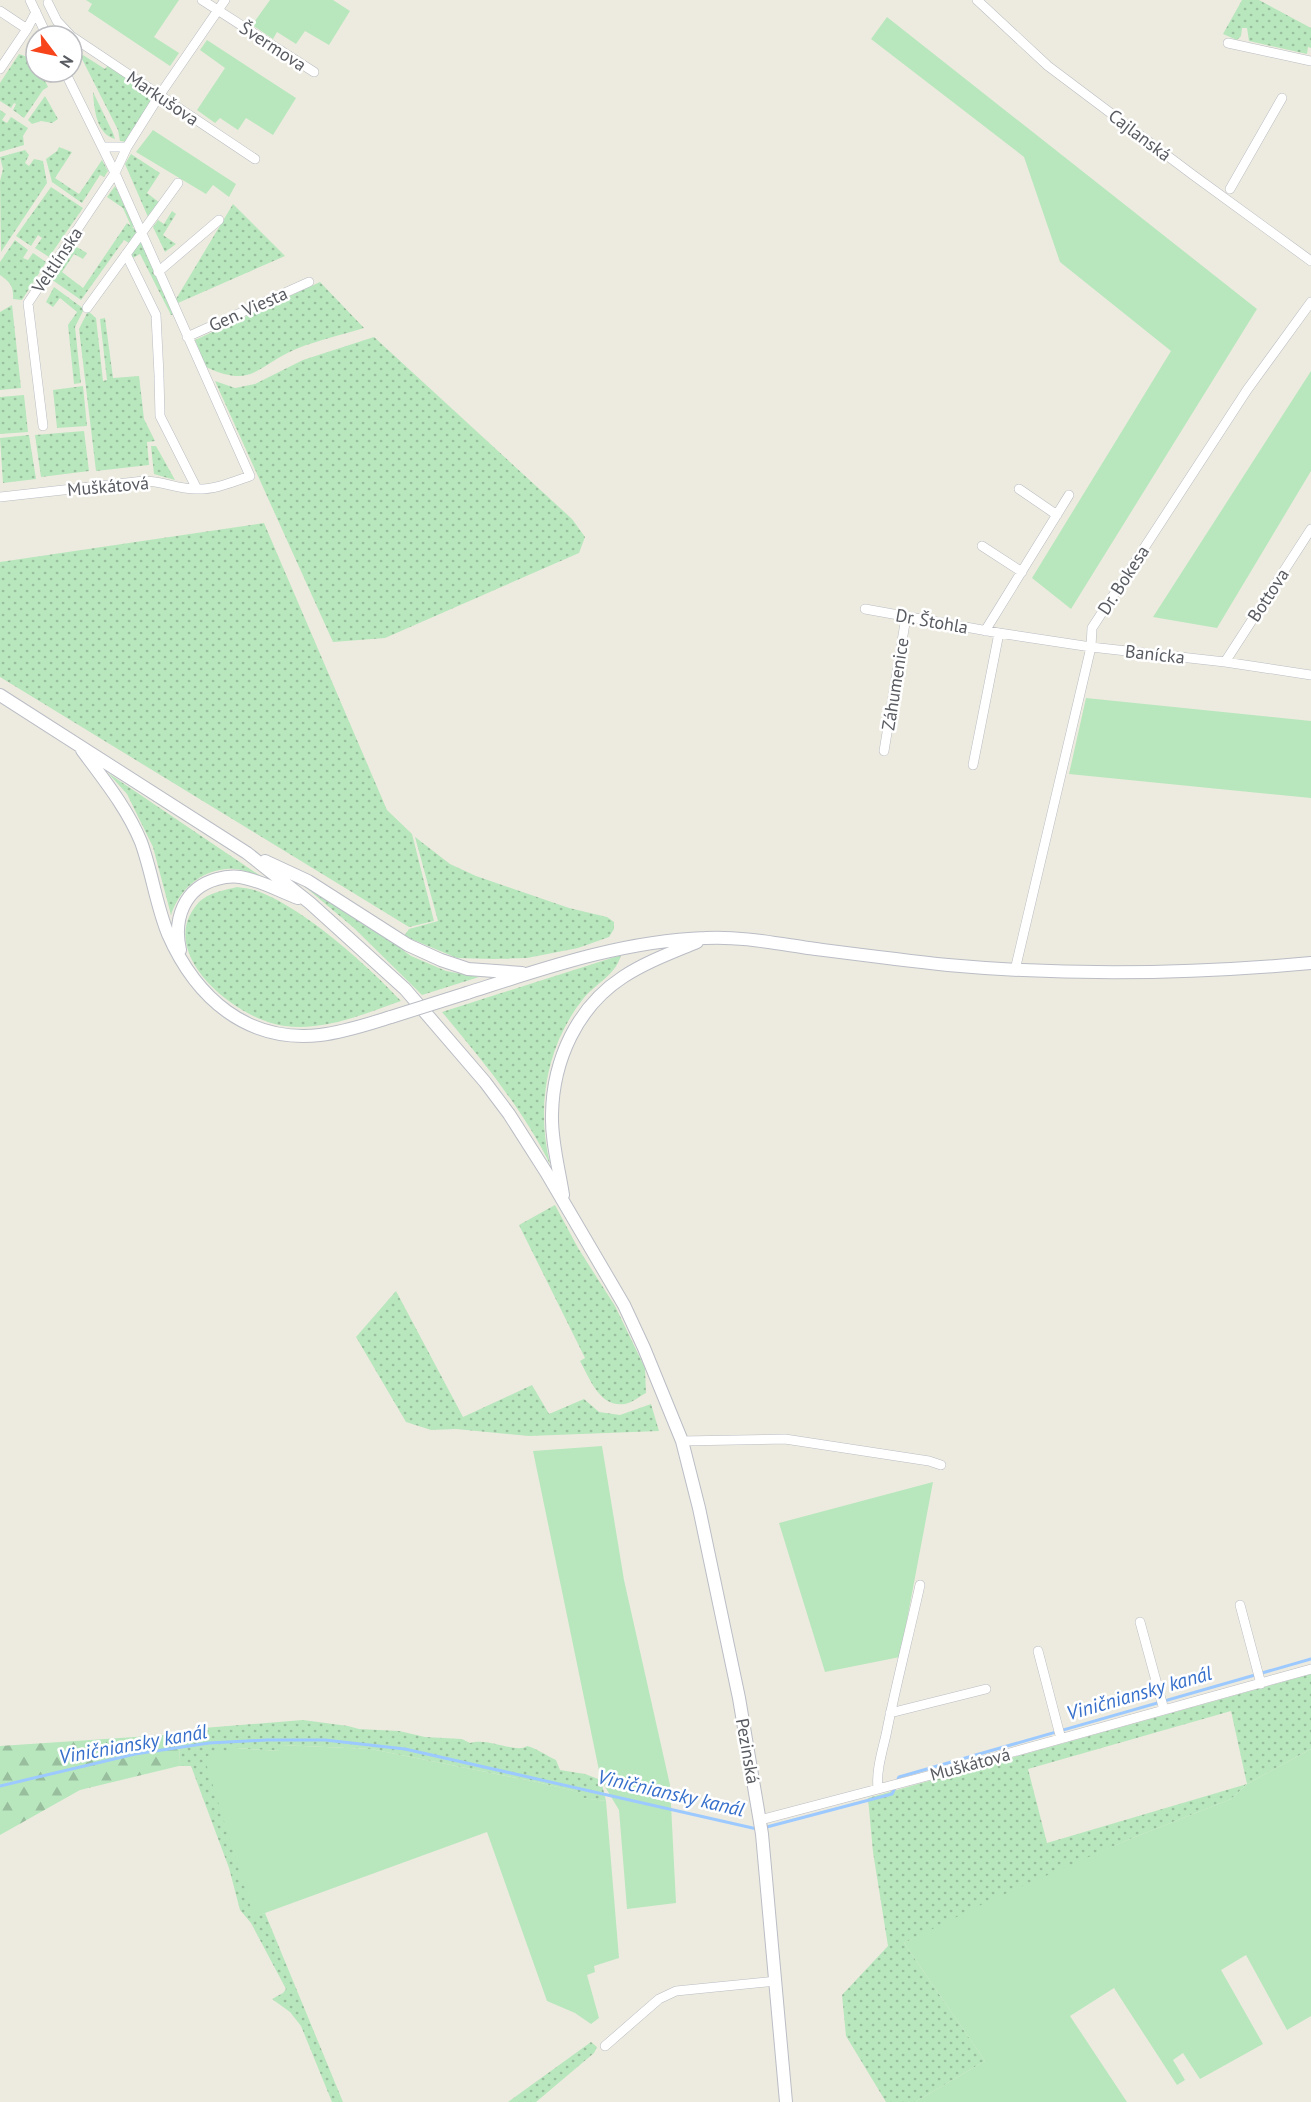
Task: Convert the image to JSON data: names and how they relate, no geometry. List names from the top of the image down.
{
  "streets": {
    "main road": ["Pezinská"],
    "street": [
      "Švermova",
      "Markušova",
      "Cajlanská",
      "Veltlínska",
      "Gen. Viesta",
      "Muškátová",
      "Dr. Bokesa",
      "Bottova",
      "Dr. Štohla",
      "Banícka",
      "Záhumenice"
    ]
  },
  "crossings": [
    ["Švermova", "Veltlínska"],
    ["Markušova", "Veltlínska"],
    ["Gen. Viesta", "Muškátová"],
    ["Muškátová", "Pezinská"],
    ["Dr. Bokesa", "Banícka"],
    ["Bottova", "Banícka"],
    ["Dr. Štohla", "Banícka"],
    ["Dr. Štohla", "Záhumenice"]
  ],
  "water": ["Viničniansky kanál"],
  "north": "bottom right"
}
